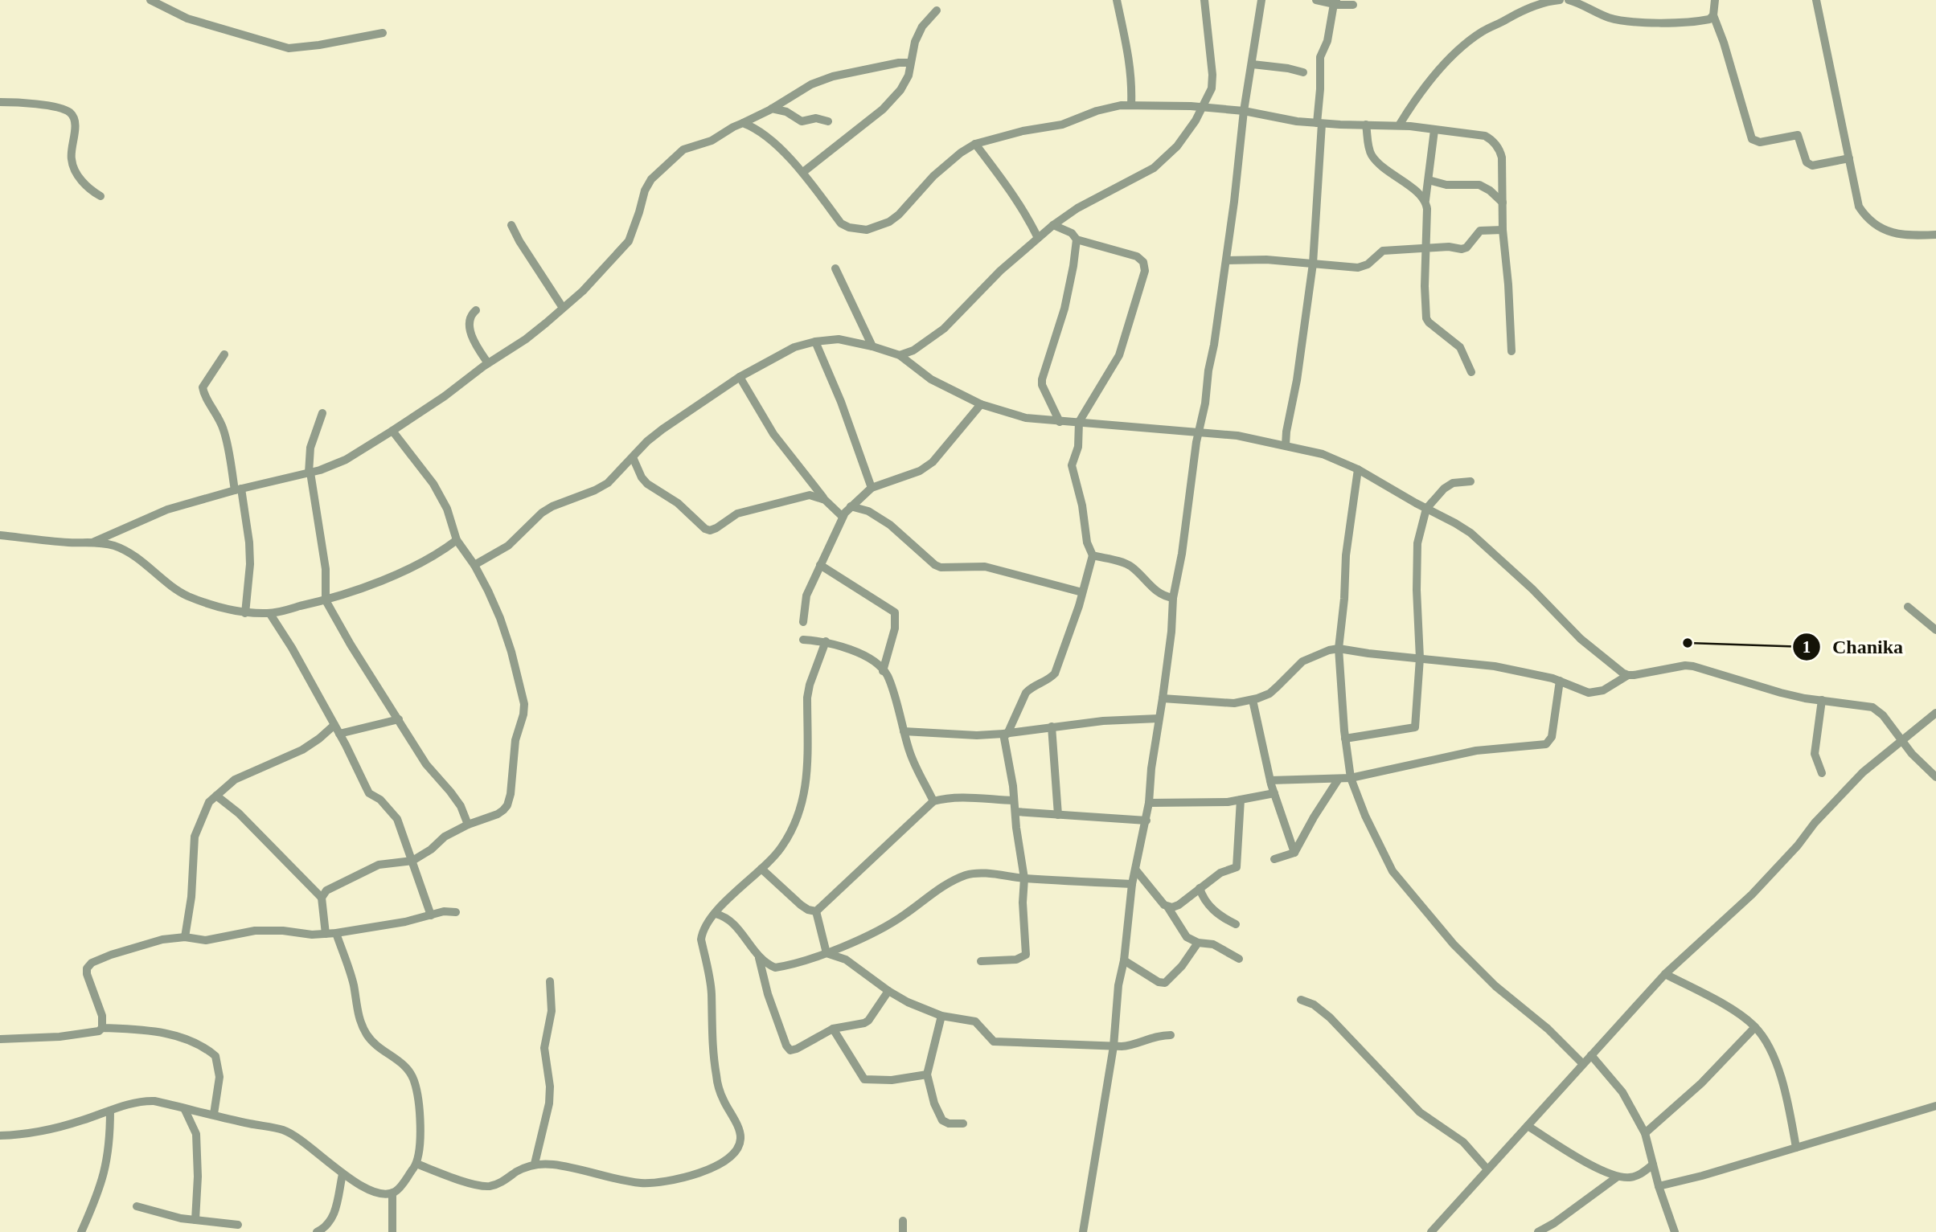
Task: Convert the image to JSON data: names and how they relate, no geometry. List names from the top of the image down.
{
  "places": ["Chanika"]
}
